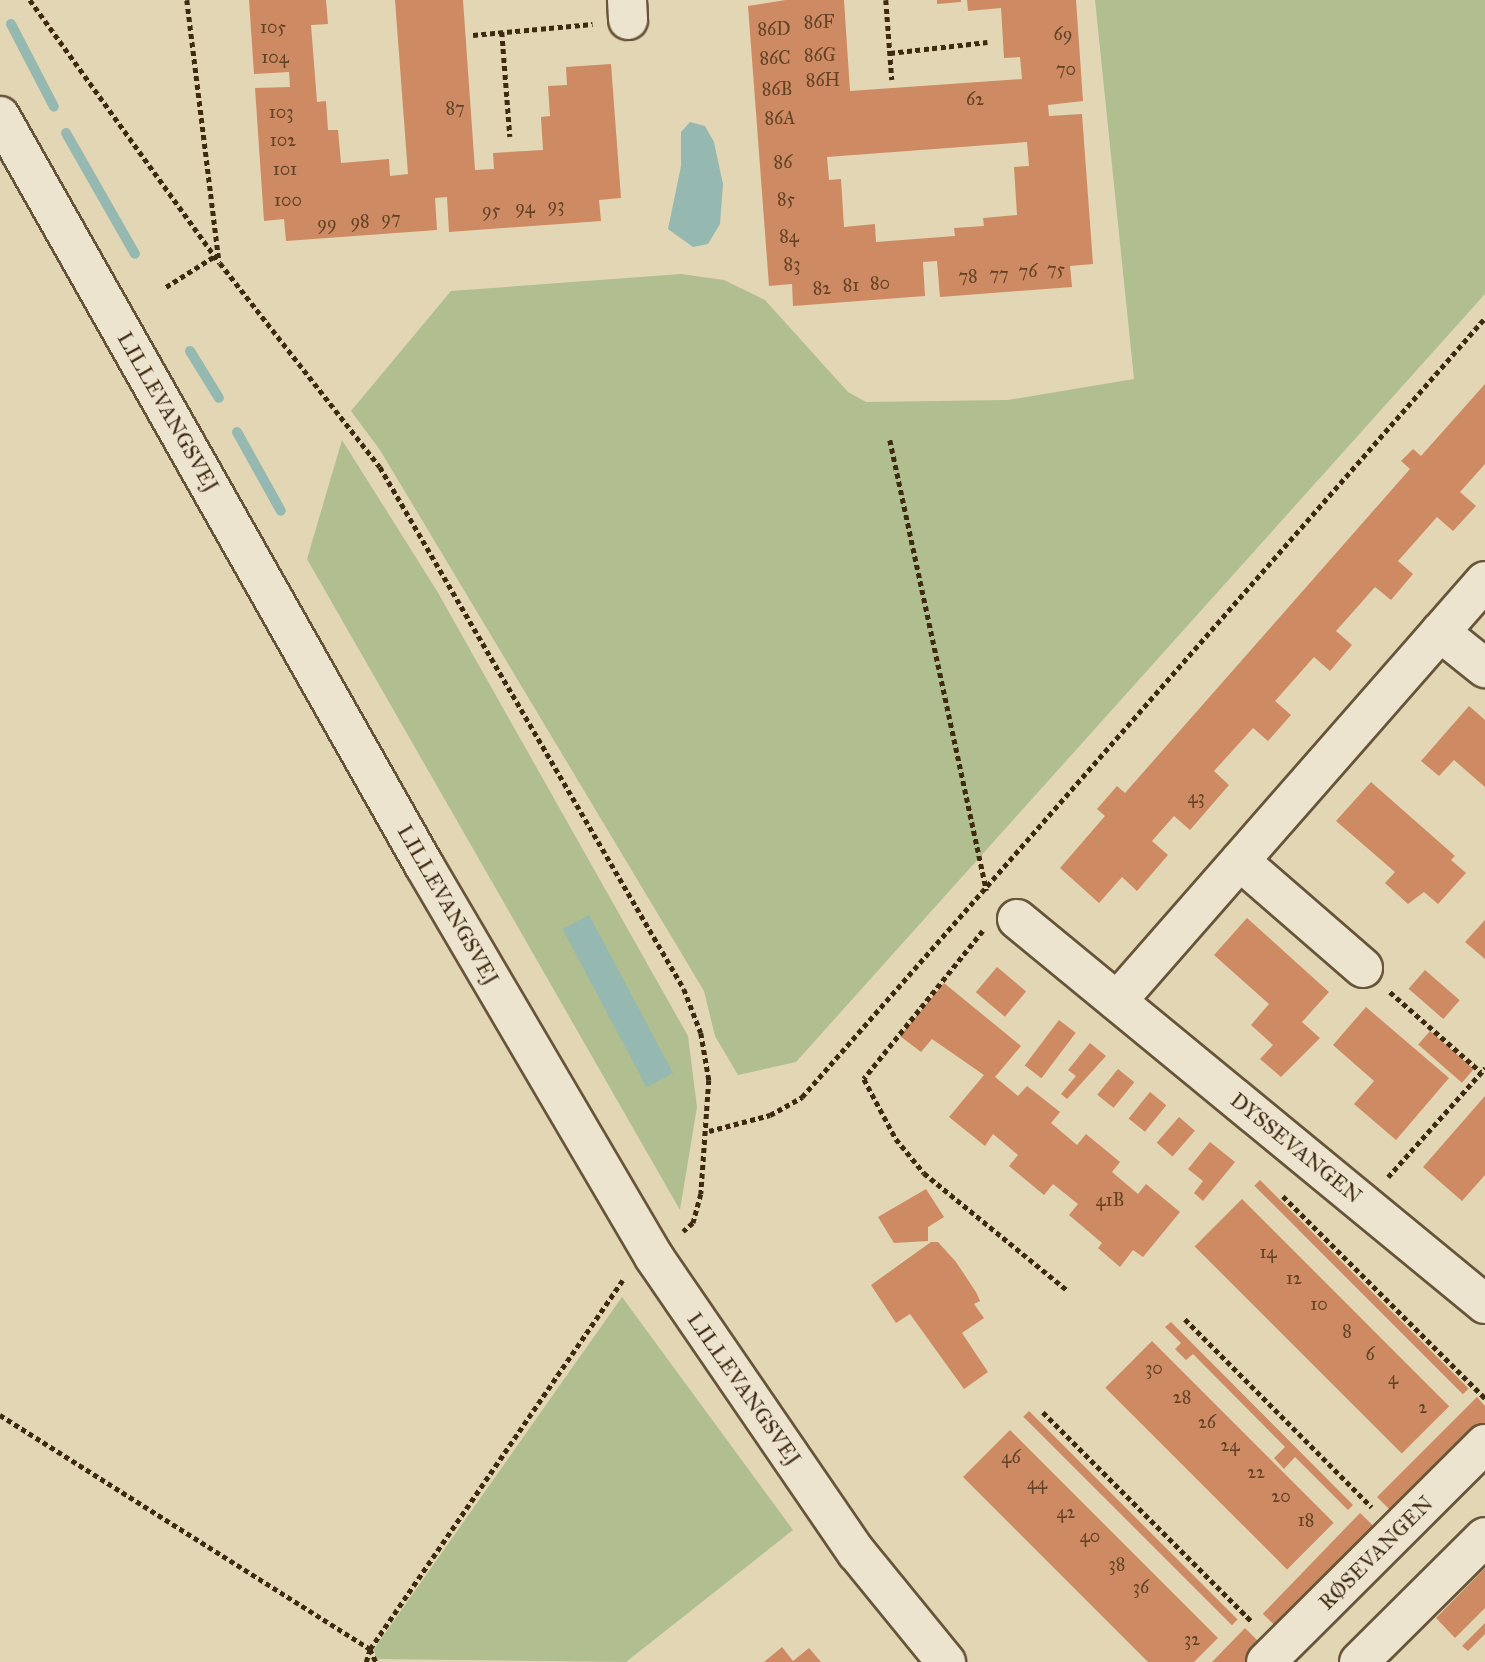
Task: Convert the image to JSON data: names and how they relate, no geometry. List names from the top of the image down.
{
  "streets": {
    "street": ["LILLEVANGSVEJ", "DYSSEVANGEN", "RØSEVANGEN"]
  },
  "house_numbers": [
    "86F",
    "105",
    "86D",
    "69",
    "86G",
    "104",
    "86C",
    "70",
    "86H",
    "86B",
    "62",
    "87",
    "103",
    "86A",
    "102",
    "86",
    "101",
    "85",
    "100",
    "93",
    "94",
    "95",
    "97",
    "98",
    "99",
    "84",
    "83",
    "75",
    "76",
    "77",
    "78",
    "80",
    "81",
    "82",
    "43",
    "41B",
    "14",
    "12",
    "10",
    "8",
    "6",
    "30",
    "4",
    "28",
    "2",
    "26",
    "24",
    "46",
    "22",
    "44",
    "20",
    "42",
    "18",
    "40",
    "38",
    "36",
    "32"
  ]
}
